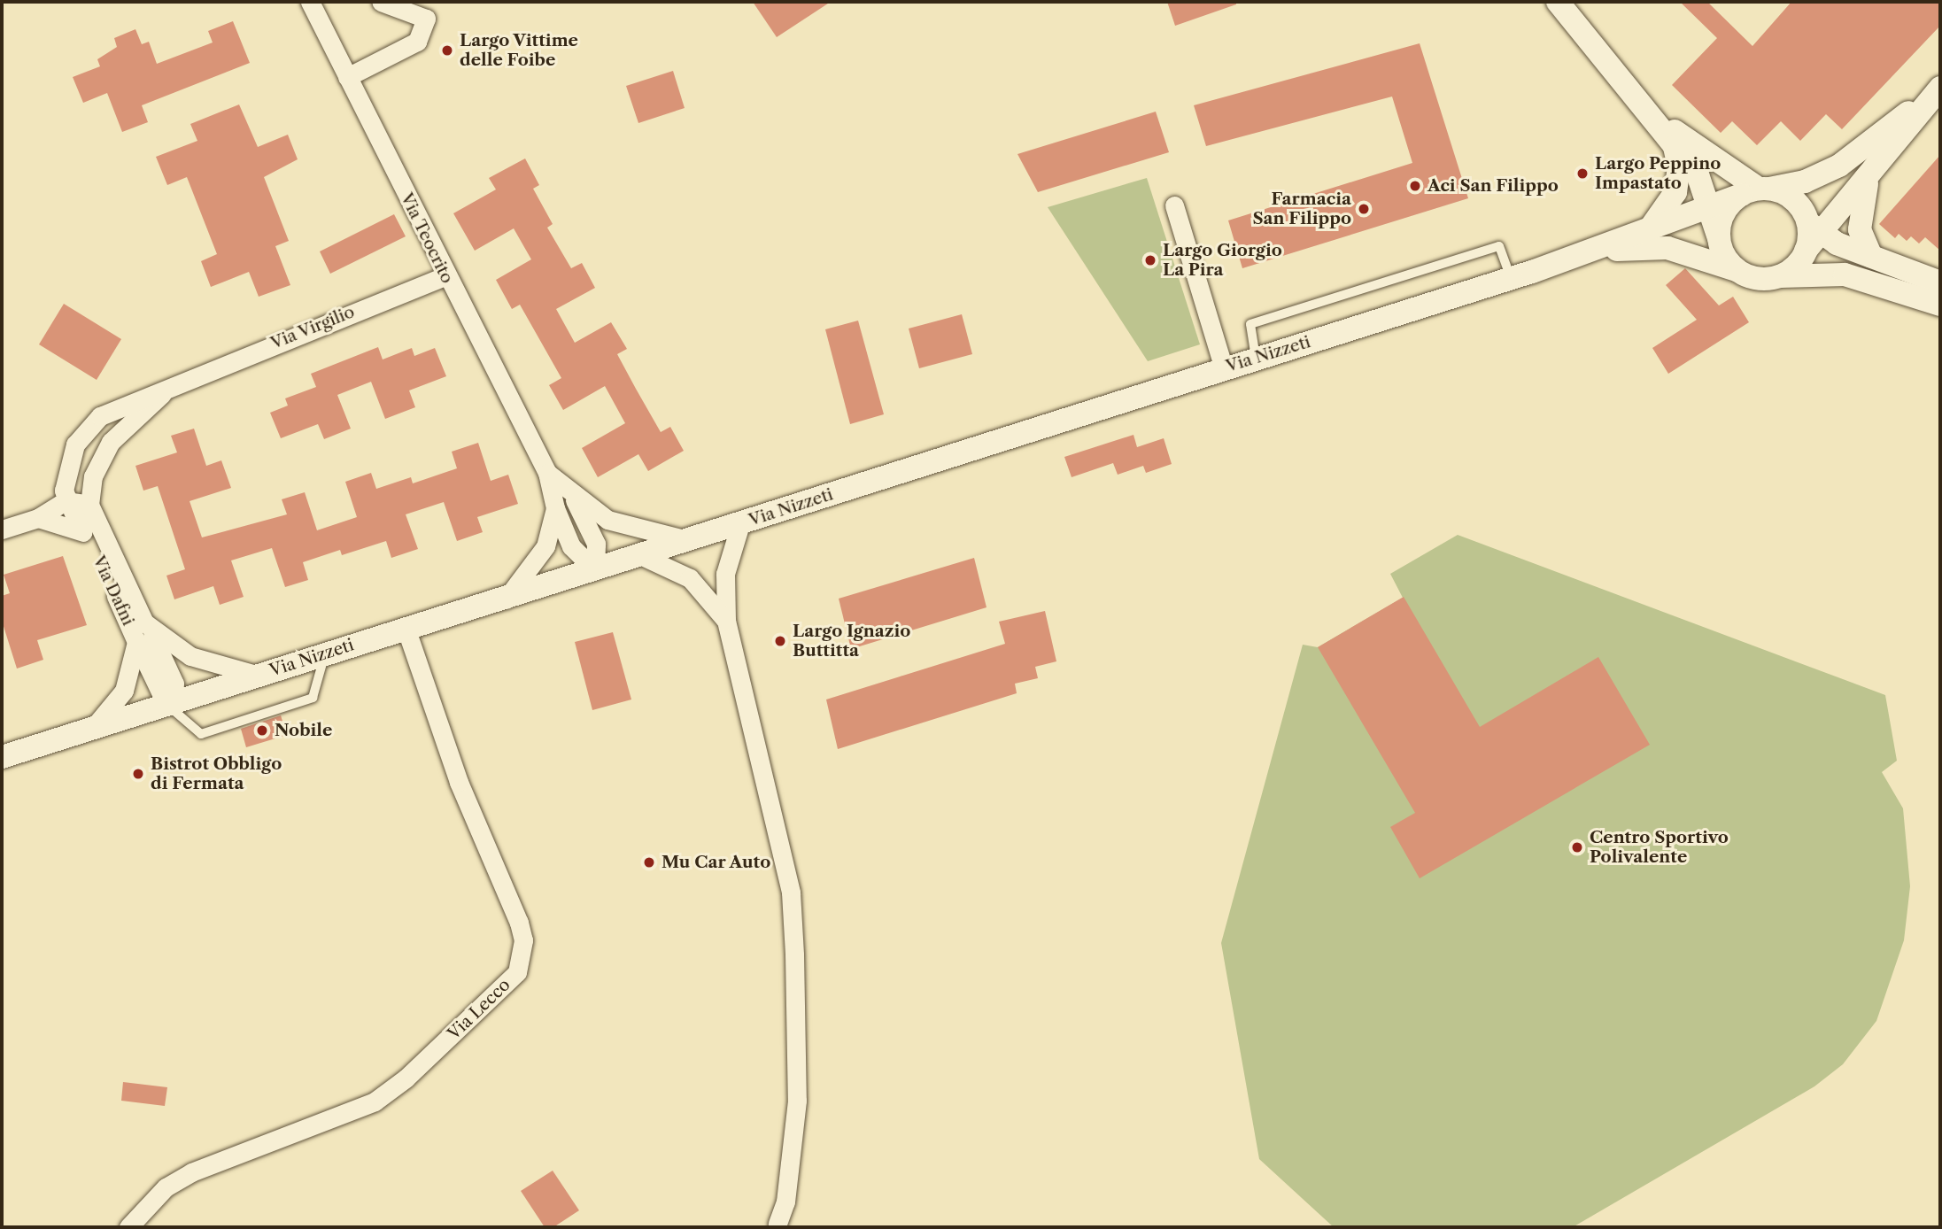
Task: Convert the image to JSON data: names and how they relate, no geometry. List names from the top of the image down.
{
  "streets": {
    "street": [
      "Via Teocrito",
      "Via Virgilio",
      "Via Nizzeti",
      "Via Dafni",
      "Via Lecco"
    ]
  },
  "crossings": [
    ["Via Teocrito", "Via Virgilio"],
    ["Via Nizzeti", "Via Dafni"],
    ["Via Nizzeti", "Via Lecco"]
  ],
  "places": [
    "Largo Vittime delle Foibe",
    "Largo Peppino Impastato",
    "Aci San Filippo",
    "Farmacia San Filippo",
    "Largo Giorgio La Pira",
    "Largo Ignazio Buttitta",
    "Nobile",
    "Bistrot Obbligo di Fermata",
    "Centro Sportivo Polivalente",
    "Mu Car Auto"
  ]
}
